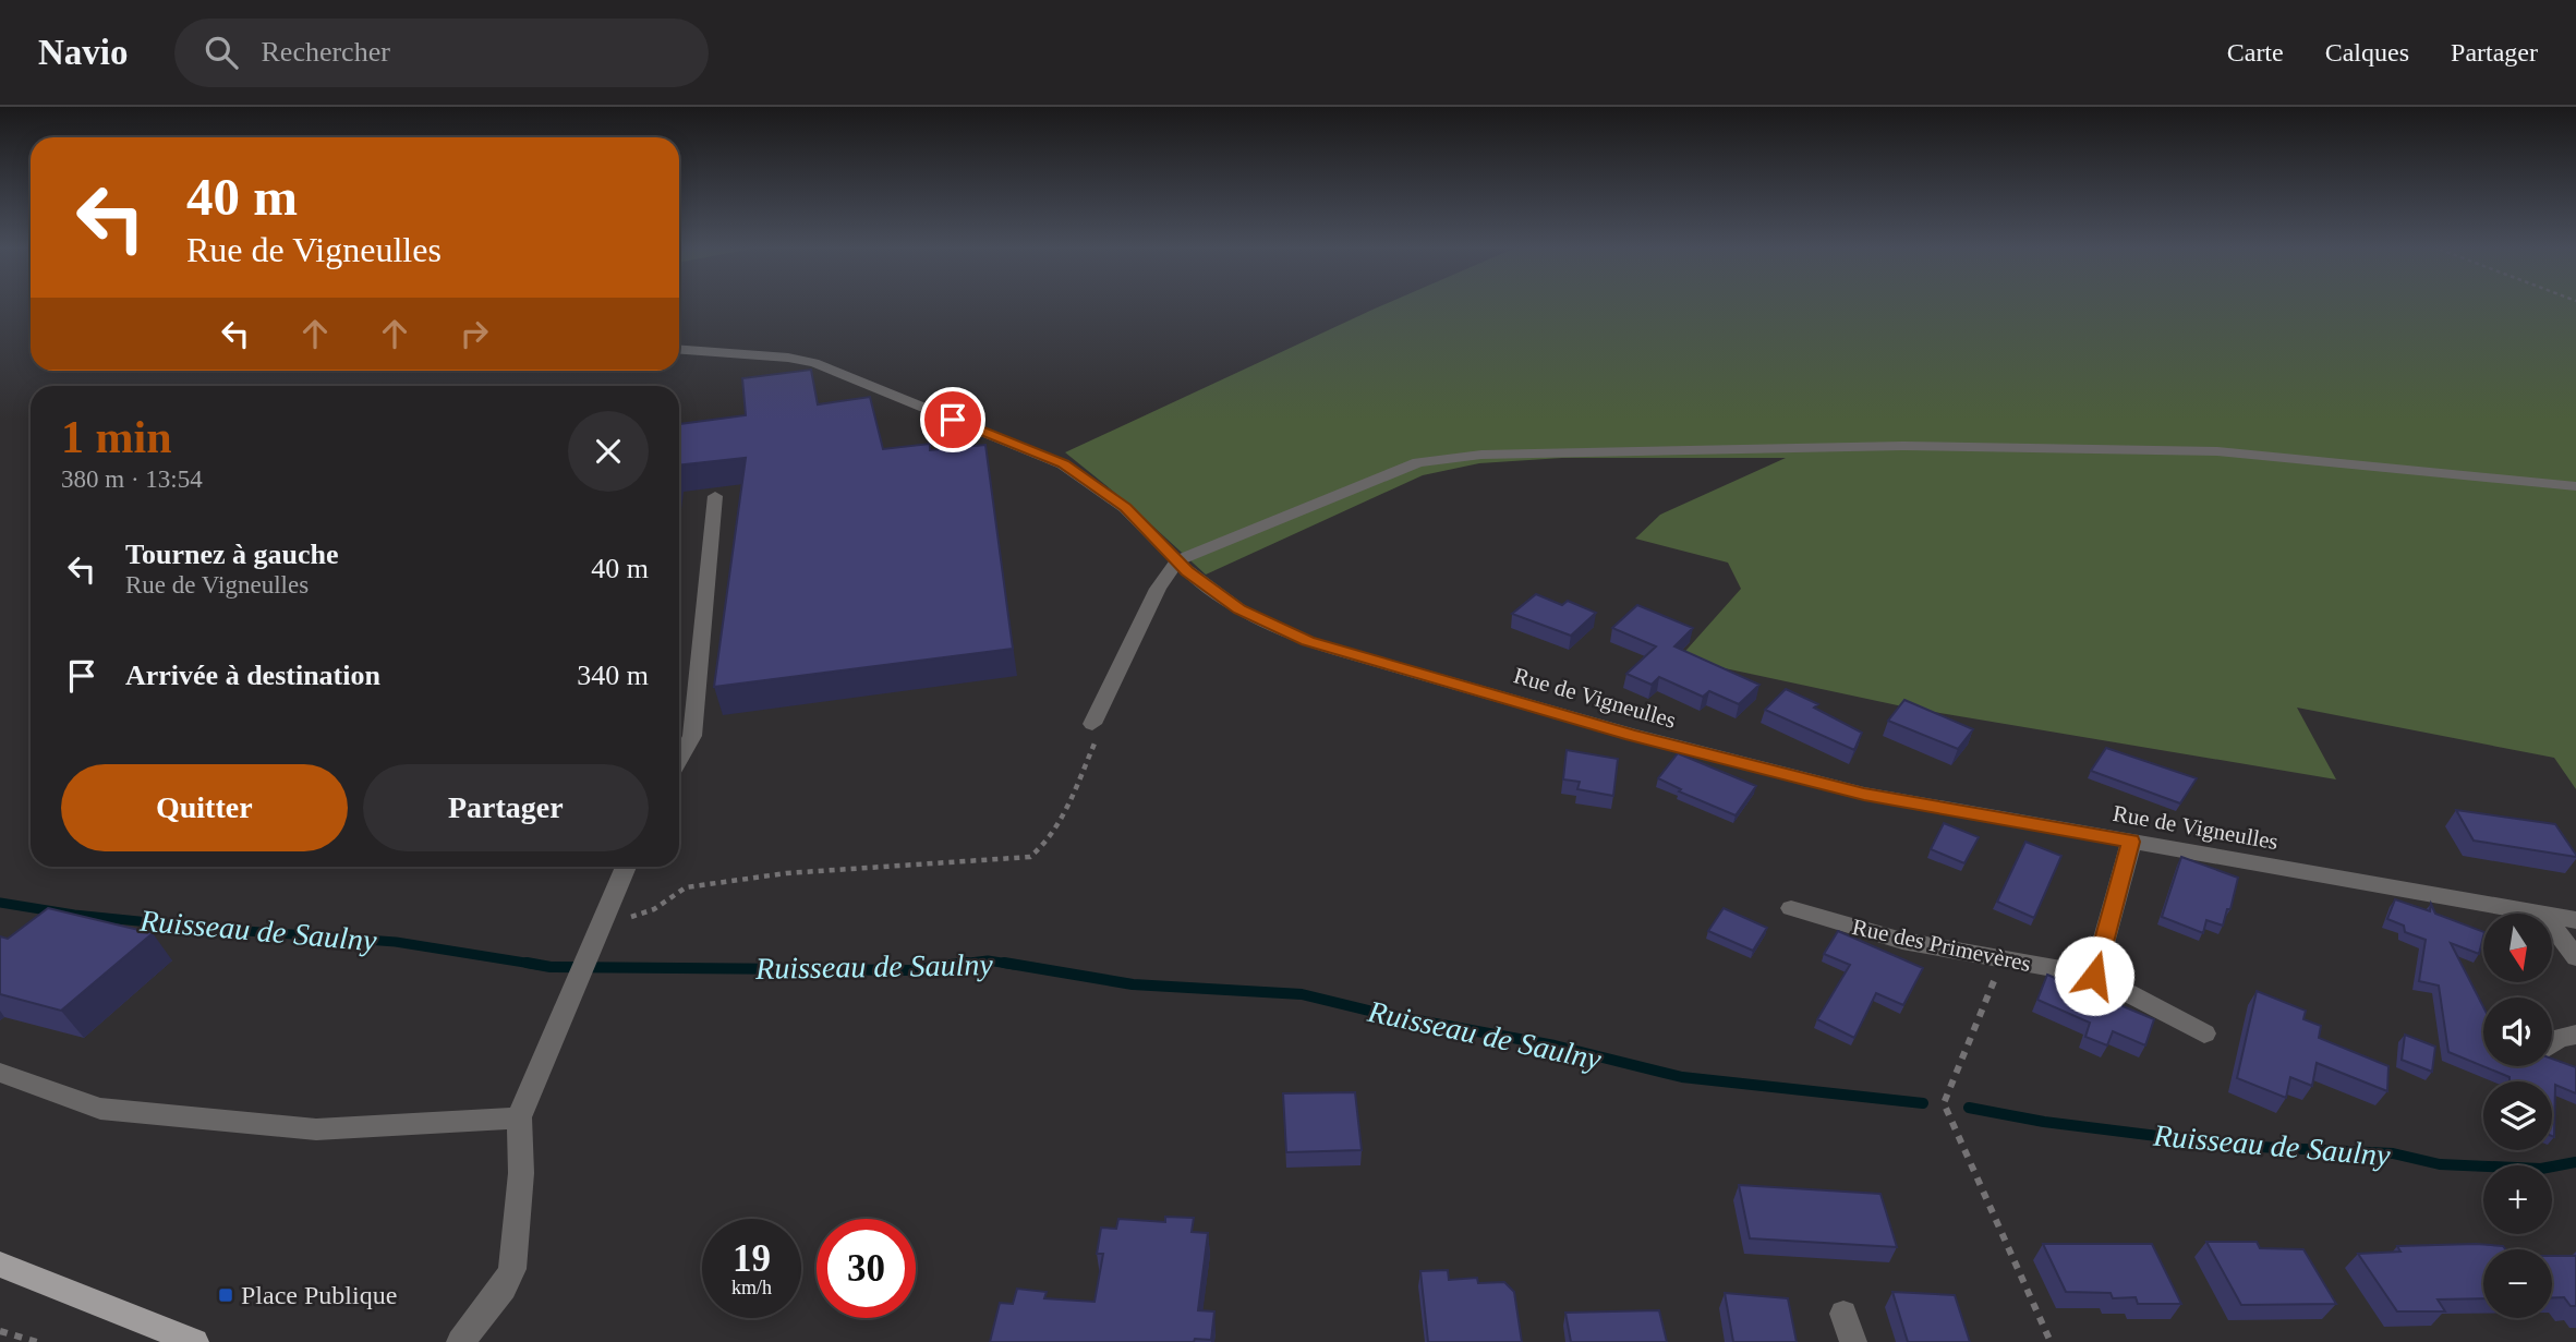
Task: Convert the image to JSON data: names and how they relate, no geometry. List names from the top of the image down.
{
  "streets": {
    "street": ["Rue de Vigneulles", "Rue des Primevères"]
  },
  "water": ["Ruisseau de Saulny"],
  "places": {
    "transit": ["Place Publique"]
  },
  "north": "bottom",
  "page": {
    "header": "Navio",
    "search": "Rechercher",
    "nav": ["Carte", "Calques", "Partager"],
    "turn": ["40 m", "Rue de Vigneulles"],
    "heading": ["1 min", "380 m · 13:54"],
    "list": [
      {
        "name": "Tournez à gauche",
        "note": "Rue de Vigneulles",
        "value": "40 m"
      },
      {
        "name": "Arrivée à destination",
        "value": "340 m"
      }
    ],
    "buttons": ["Quitter", "Partager"],
    "map_buttons": ["+", "−"],
    "speed": "19 km/h",
    "limit": "30"
  }
}
